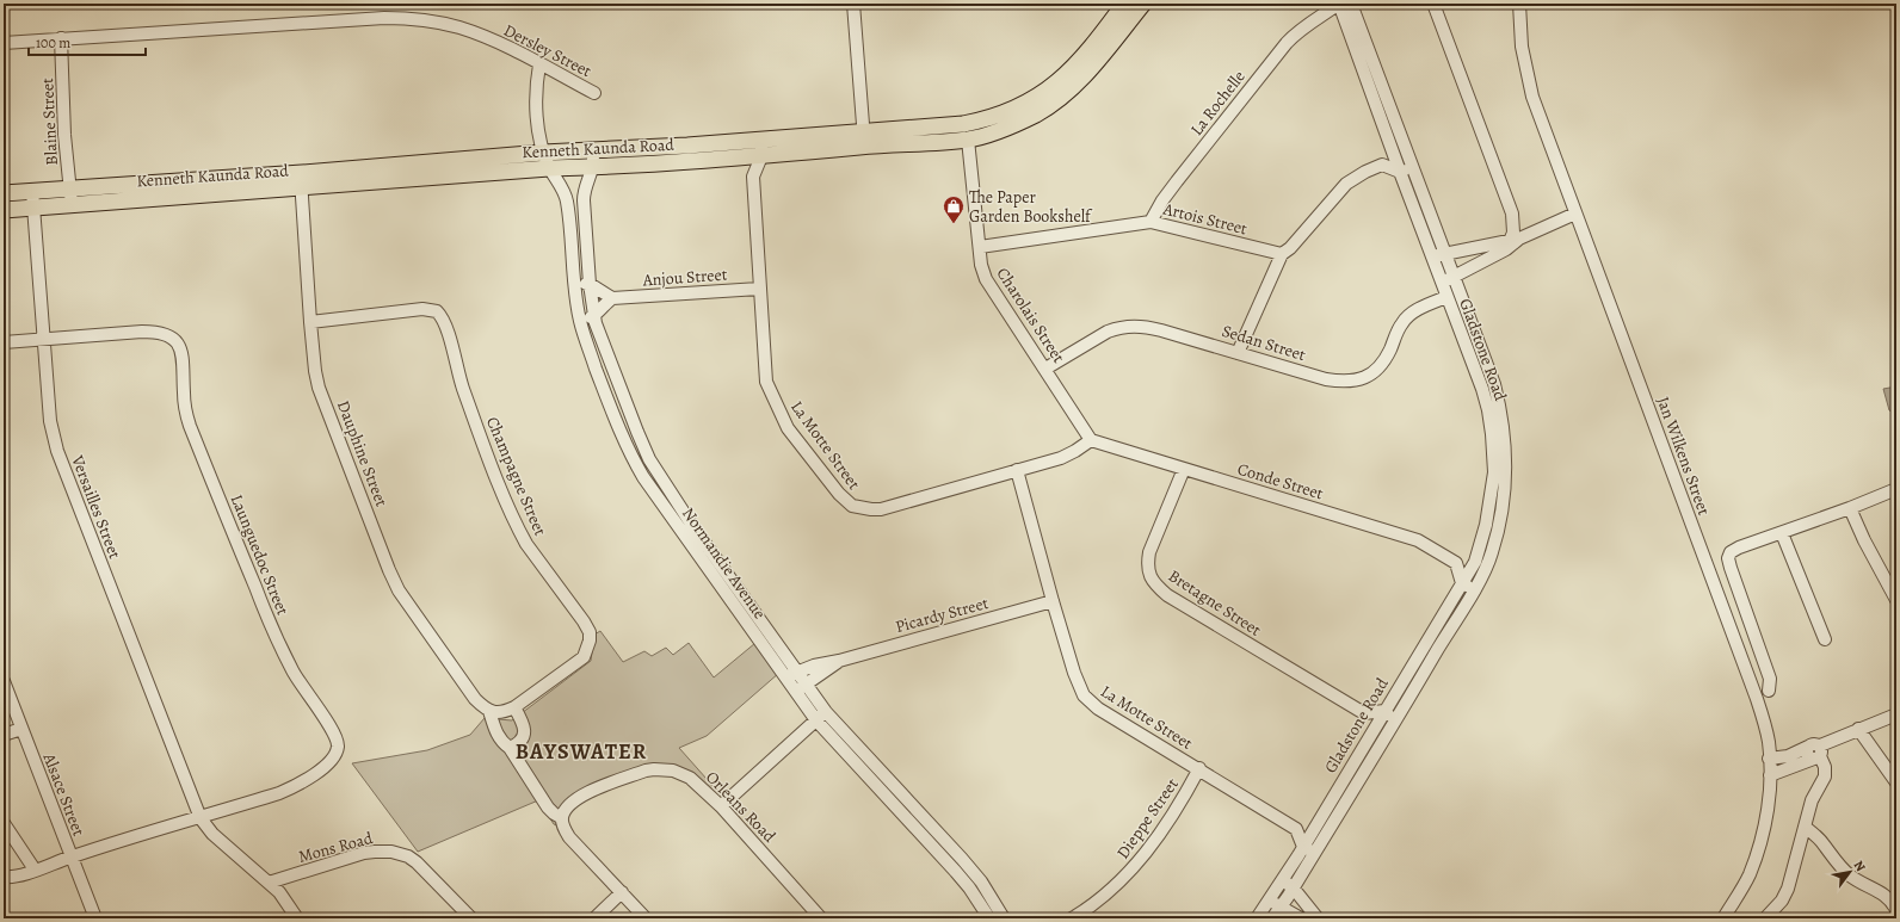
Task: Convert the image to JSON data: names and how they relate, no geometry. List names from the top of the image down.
{
  "streets": {
    "main road": ["Kenneth Kaunda Road"],
    "street": [
      "Dersley Street",
      "La Rochelle",
      "Blaine Street",
      "Artois Street",
      "Anjou Street",
      "Charolais Street",
      "Sedan Street",
      "Gladstone Road",
      "La Motte Street",
      "Dauphine Street",
      "Jan Wilkens Street",
      "Champagne Street",
      "Conde Street",
      "Versailles Street",
      "Launguedoc Street",
      "Normandie Avenue",
      "Bretagne Street",
      "Picardy Street",
      "Alsace Street",
      "Orleans Road",
      "Dieppe Street",
      "Mons Road"
    ]
  },
  "crossings": [
    ["Dersley Street", "Blaine Street"],
    ["Dersley Street", "Normandie Avenue"],
    ["La Rochelle", "Artois Street"],
    ["La Rochelle", "Gladstone Road"],
    ["Blaine Street", "Kenneth Kaunda Road"],
    ["Kenneth Kaunda Road", "Charolais Street"],
    ["Kenneth Kaunda Road", "La Motte Street"],
    ["Kenneth Kaunda Road", "Dauphine Street"],
    ["Kenneth Kaunda Road", "Versailles Street"],
    ["Kenneth Kaunda Road", "Normandie Avenue"],
    ["Artois Street", "Charolais Street"],
    ["Anjou Street", "La Motte Street"],
    ["Charolais Street", "Sedan Street"],
    ["Charolais Street", "La Motte Street"],
    ["Charolais Street", "Conde Street"],
    ["Sedan Street", "Gladstone Road"],
    ["La Motte Street", "Conde Street"],
    ["La Motte Street", "Picardy Street"],
    ["La Motte Street", "Dieppe Street"],
    ["Dauphine Street", "Champagne Street"],
    ["Conde Street", "Bretagne Street"],
    ["Versailles Street", "Launguedoc Street"],
    ["Versailles Street", "Mons Road"],
    ["Launguedoc Street", "Alsace Street"],
    ["Normandie Avenue", "Picardy Street"]
  ],
  "districts": ["BAYSWATER"],
  "places": {
    "shop": ["The Paper Garden Bookshelf"]
  },
  "scale_bar": "100 m",
  "north": "top right"
}
